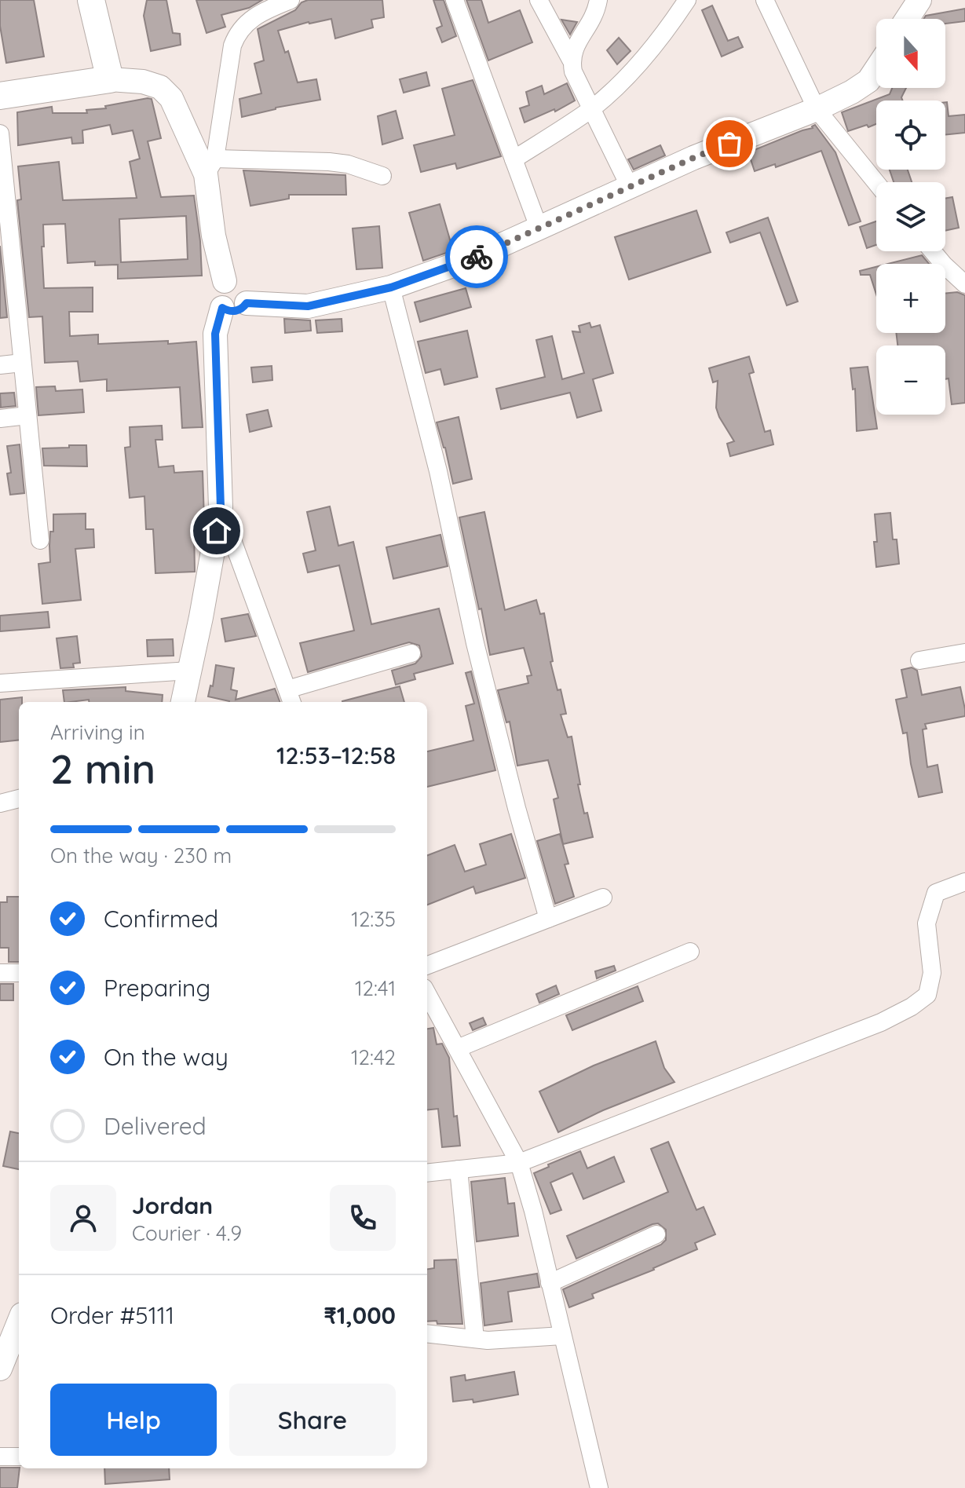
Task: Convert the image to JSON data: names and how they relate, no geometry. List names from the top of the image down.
{
  "north": "bottom",
  "page": {
    "map_buttons": ["+", "−"],
    "heading": ["2 min", "Arriving in", "12:53–12:58"],
    "panel": [
      "Jordan",
      "Courier · 4.9",
      "Order #5111",
      "₹1,000"
    ],
    "bar": "On the way · 230 m",
    "list": [
      ["Confirmed", "12:35"],
      ["Preparing", "12:41"],
      ["On the way", "12:42"],
      "Delivered"
    ],
    "buttons": ["Help", "Share"]
  }
}
